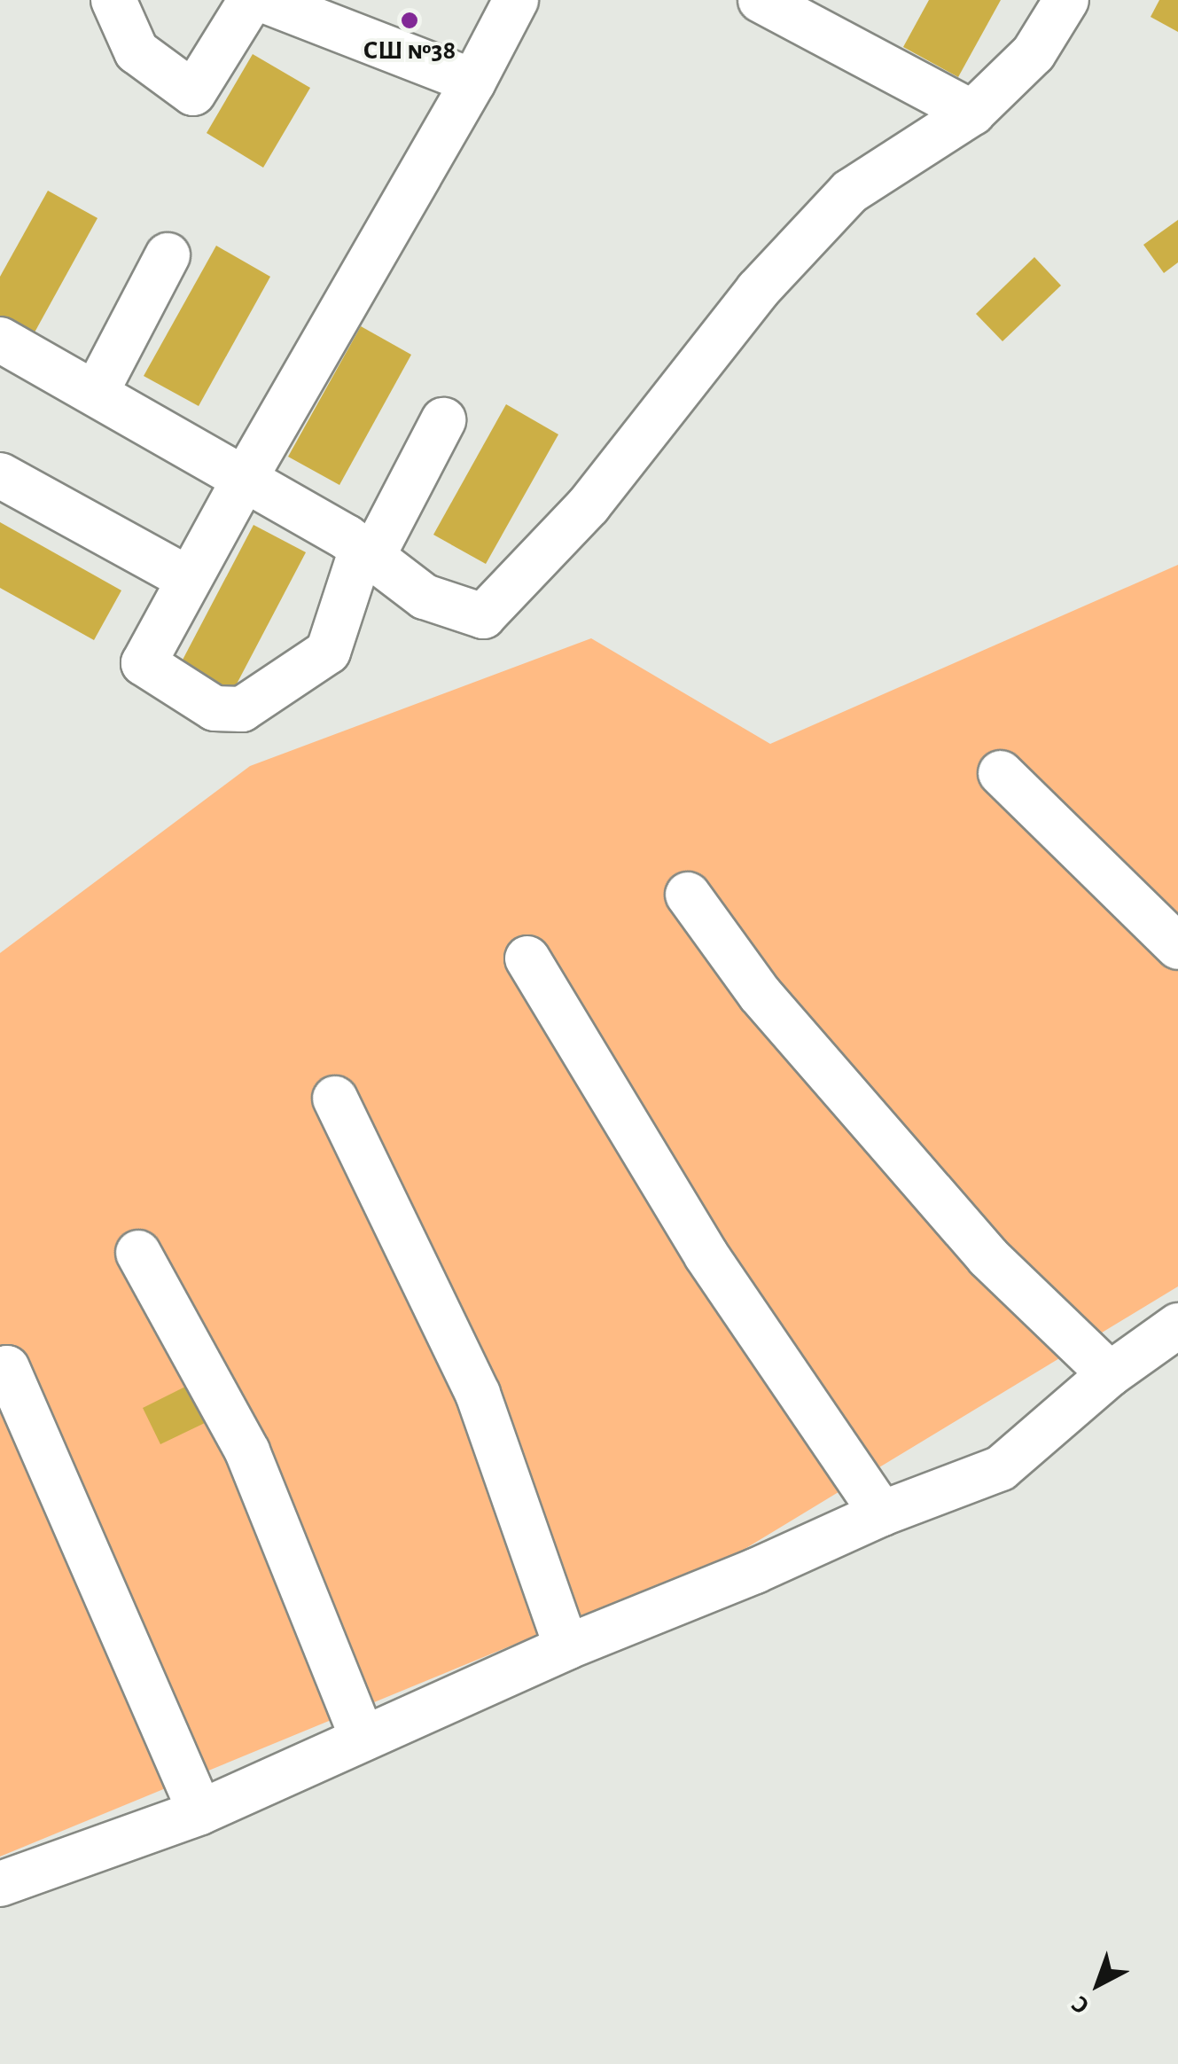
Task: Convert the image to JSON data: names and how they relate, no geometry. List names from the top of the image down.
{
  "places": ["СШ №38"],
  "north": "bottom left"
}
